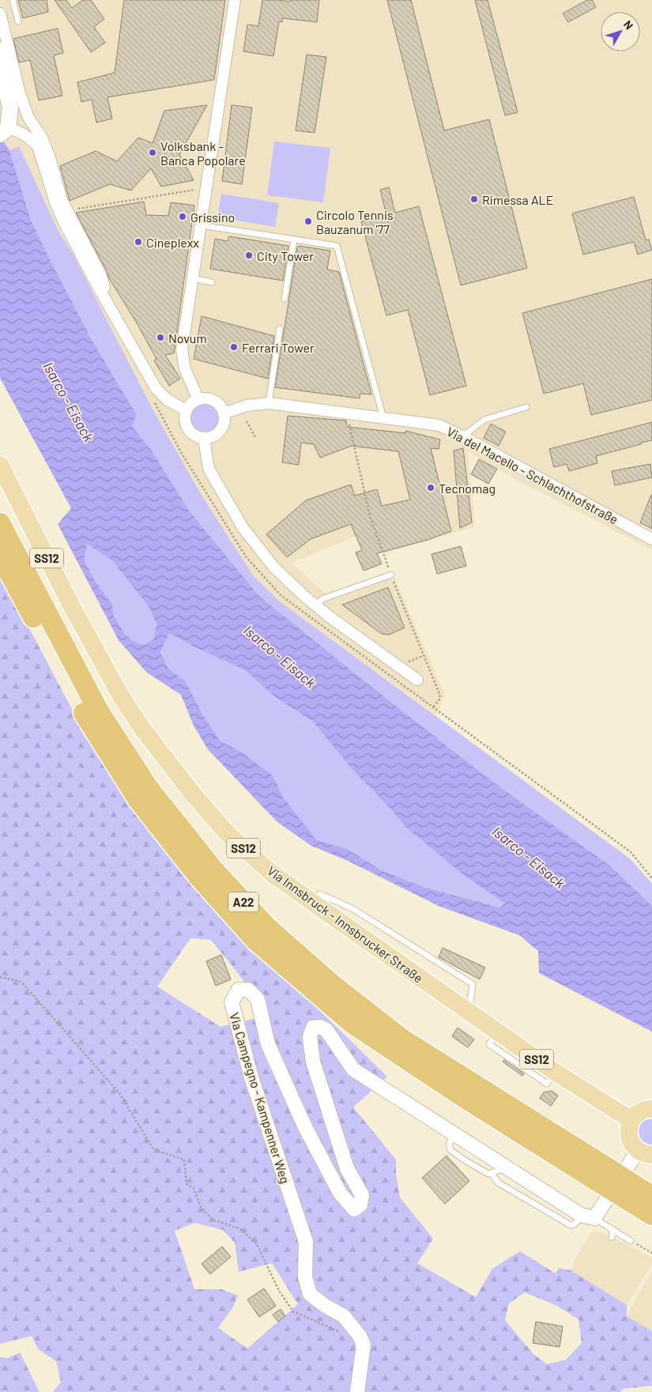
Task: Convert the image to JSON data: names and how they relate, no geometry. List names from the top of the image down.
{
  "streets": {
    "highway": ["A22"],
    "main road": ["SS12", "Via Innsbruck - Innsbrucker Straße"],
    "street": ["Via del Macello - Schlachthofstraße", "Via Campegno - Kampenner Weg"]
  },
  "water": ["Isarco - Eisack"],
  "places": [
    "Volksbank - Banca Popolare",
    "Rimessa ALE",
    "Grissino",
    "Circolo Tennis Bauzanum '77",
    "Cineplexx",
    "City Tower",
    "Novum",
    "Ferrari Tower",
    "Tecnomag"
  ],
  "north": "top right"
}
